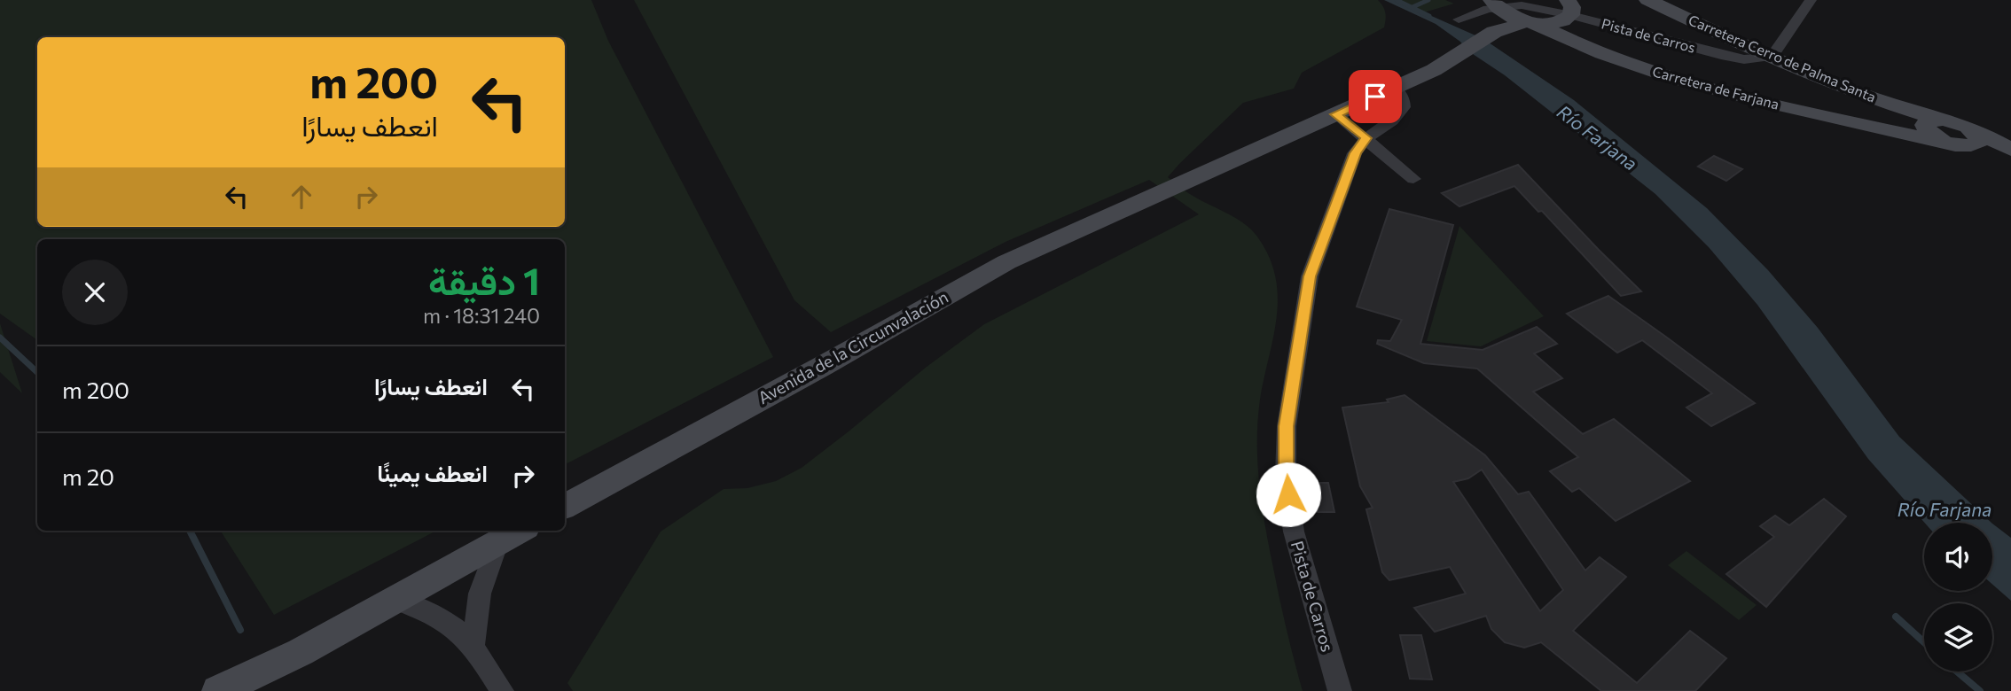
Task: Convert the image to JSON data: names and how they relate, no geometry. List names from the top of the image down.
{
  "streets": {
    "main road": ["Carretera Cerro de Palma Santa", "Carretera de Farjana", "Avenida de la Circunvalación"],
    "street": ["Pista de Carros"]
  },
  "crossings": [
    ["Pista de Carros", "Carretera Cerro de Palma Santa"],
    ["Pista de Carros", "Carretera de Farjana"],
    ["Pista de Carros", "Avenida de la Circunvalación"],
    ["Carretera Cerro de Palma Santa", "Carretera de Farjana"],
    ["Carretera de Farjana", "Avenida de la Circunvalación"]
  ],
  "water": ["Río Farjana"],
  "page": {
    "turn": ["200 m", "انعطف يسارًا"],
    "heading": ["1 دقيقة", "240 m · 18:31"],
    "list": [
      {
        "name": "انعطف يسارًا",
        "value": "200 m"
      },
      {
        "name": "انعطف يمينًا",
        "value": "20 m"
      }
    ]
  }
}
